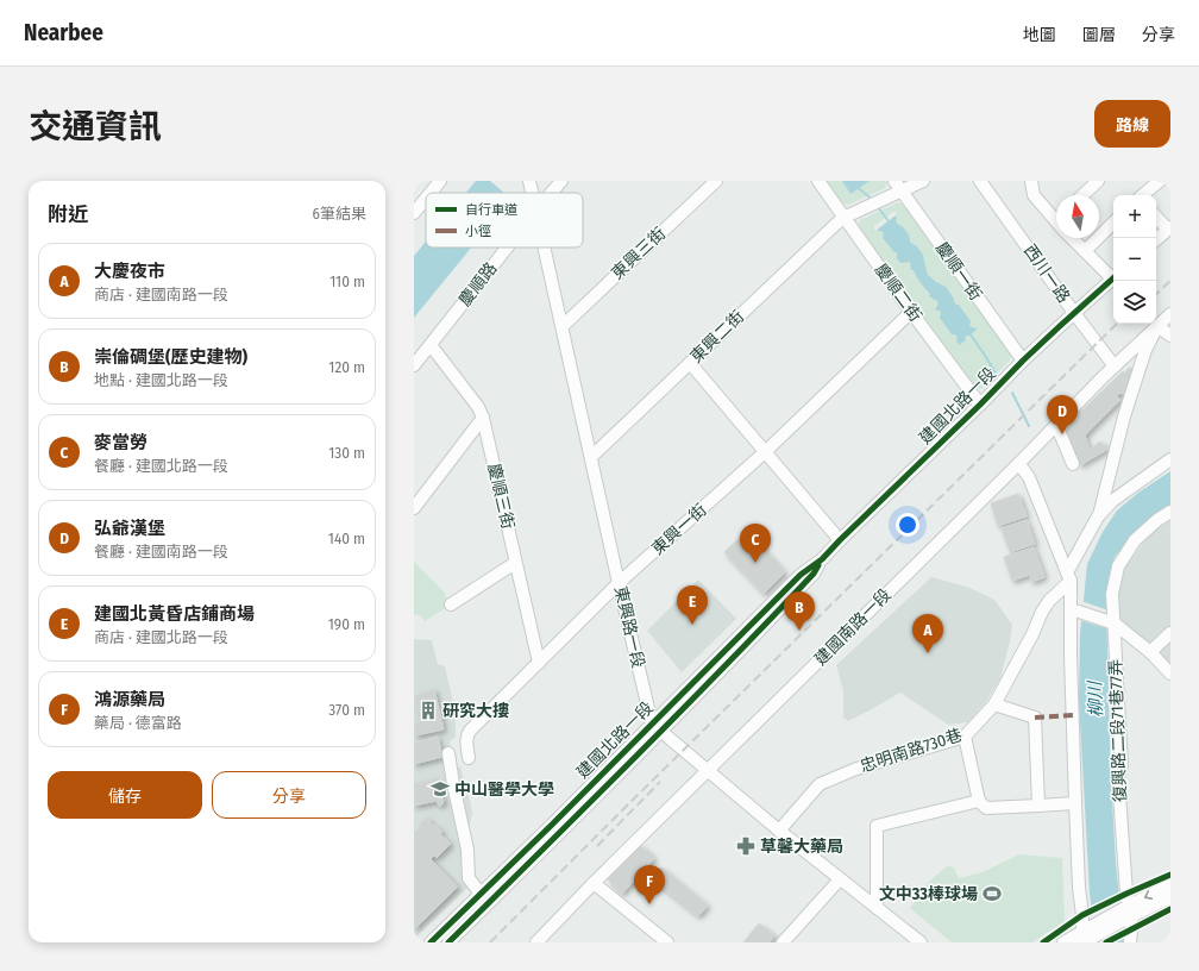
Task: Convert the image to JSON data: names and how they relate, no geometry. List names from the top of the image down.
{
  "streets": {
    "street": [
      "東興三街",
      "慶順一街",
      "西川一路",
      "慶順路",
      "慶順二街",
      "東興二街",
      "建國北路一段",
      "慶順三街",
      "東興一街",
      "東興路一段",
      "建國南路一段",
      "復興路二段71巷77弄",
      "忠明南路730巷"
    ]
  },
  "crossings": [
    ["東興三街", "東興路一段"],
    ["慶順一街", "東興二街"],
    ["慶順一街", "建國北路一段"],
    ["西川一路", "建國北路一段"],
    ["西川一路", "建國南路一段"],
    ["慶順路", "慶順三街"],
    ["慶順二街", "東興二街"],
    ["慶順二街", "建國北路一段"],
    ["慶順二街", "東興一街"],
    ["東興二街", "東興路一段"],
    ["建國北路一段", "東興路一段"],
    ["慶順三街", "東興一街"],
    ["東興一街", "東興路一段"]
  ],
  "water": ["柳川"],
  "places": {
    "building": ["研究大摟"],
    "school or university": ["中山醫學大學"],
    "pharmacy": ["草馨大藥局"],
    "sports": ["文中33棒球場"]
  },
  "legend": ["自行車道", "小徑"],
  "north": "top",
  "page": {
    "header": "Nearbee",
    "nav": ["地圖", "圖層", "分享"],
    "title": "交通資訊",
    "buttons": [
      "路線",
      ["儲存", "分享"]
    ],
    "heading": ["附近", "6筆結果"],
    "map_buttons": ["+", "−"],
    "list": [
      {
        "mark": "A",
        "name": "大慶夜市",
        "note": "商店 · 建國南路一段",
        "value": "110 m"
      },
      {
        "mark": "B",
        "name": "崇倫碉堡(歷史建物)",
        "note": "地點 · 建國北路一段",
        "value": "120 m"
      },
      {
        "mark": "C",
        "name": "麥當勞",
        "note": "餐廳 · 建國北路一段",
        "value": "130 m"
      },
      {
        "mark": "D",
        "name": "弘爺漢堡",
        "note": "餐廳 · 建國南路一段",
        "value": "140 m"
      },
      {
        "mark": "E",
        "name": "建國北黃昏店鋪商場",
        "note": "商店 · 建國北路一段",
        "value": "190 m"
      },
      {
        "mark": "F",
        "name": "鴻源藥局",
        "note": "藥局 · 德富路",
        "value": "370 m"
      }
    ],
    "pins": [
      "D",
      "C",
      "E",
      "B",
      "A",
      "F"
    ]
  }
}
